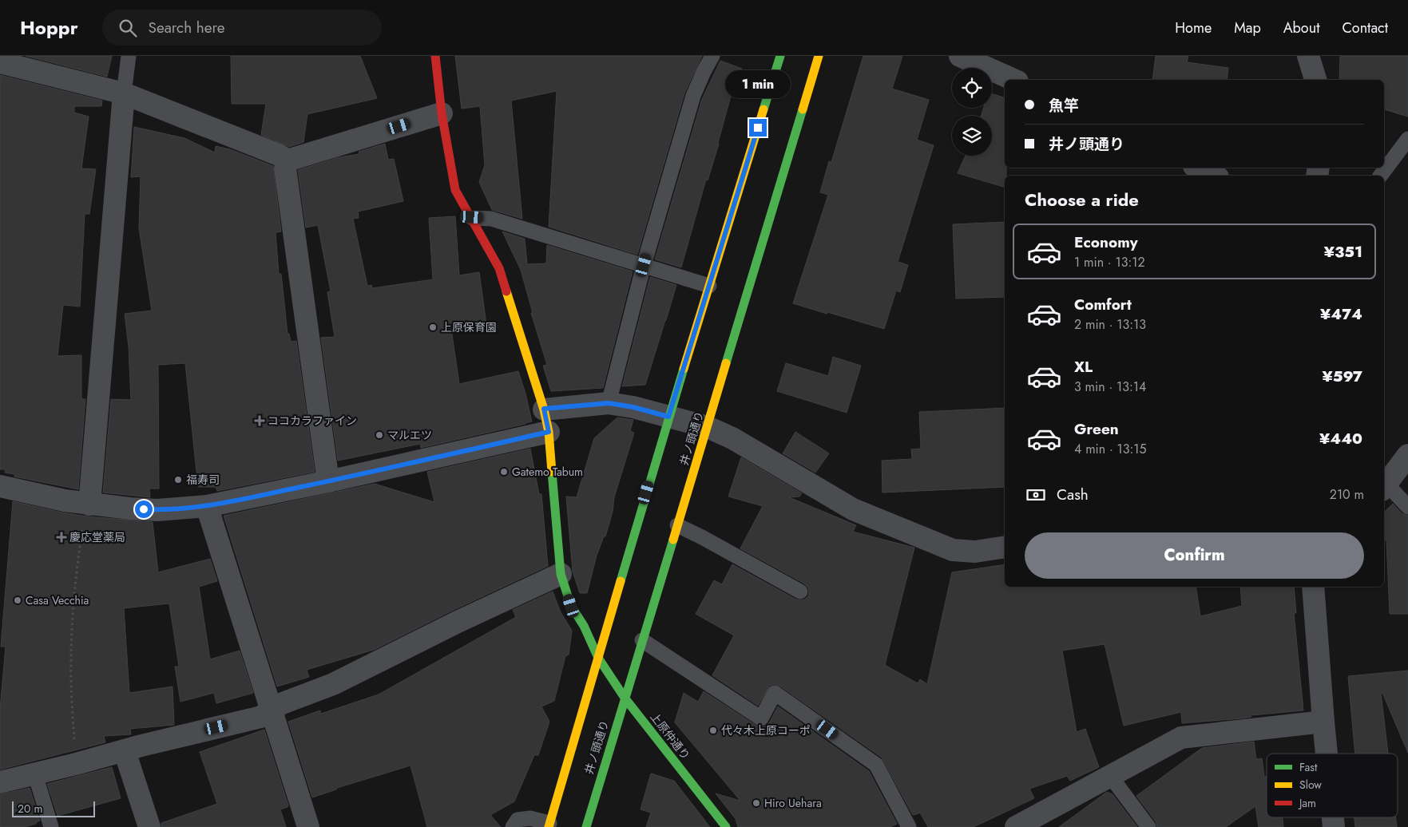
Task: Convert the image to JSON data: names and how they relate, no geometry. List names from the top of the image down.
{
  "streets": {
    "main road": ["井ノ頭通り", "上原仲通り"]
  },
  "crossings": [
    ["井ノ頭通り", "上原仲通り"]
  ],
  "places": {
    "other": [
      "上原保育園",
      "マルエツ",
      "Gatemo Tabum",
      "福寿司",
      "Casa Vecchia",
      "代々木上原コーポ",
      "Hiro Uehara"
    ],
    "health": ["ココカラファイン", "慶応堂薬局"]
  },
  "legend": ["Fast", "Slow", "Jam"],
  "scale_bar": "20 m",
  "page": {
    "header": "Hoppr",
    "search": "Search here",
    "nav": [
      "Home",
      "Map",
      "About",
      "Contact"
    ],
    "bubble": "1 min",
    "banner": ["魚竿", "井ノ頭通り"],
    "heading": "Choose a ride",
    "list": [
      {
        "name": "Economy",
        "note": "1 min · 13:12",
        "value": "¥351"
      },
      {
        "name": "Comfort",
        "note": "2 min · 13:13",
        "value": "¥474"
      },
      {
        "name": "XL",
        "note": "3 min · 13:14",
        "value": "¥597"
      },
      {
        "name": "Green",
        "note": "4 min · 13:15",
        "value": "¥440"
      }
    ],
    "pay": ["Cash", "210 m"],
    "buttons": "Confirm",
    "scale": "20 m"
  }
}
